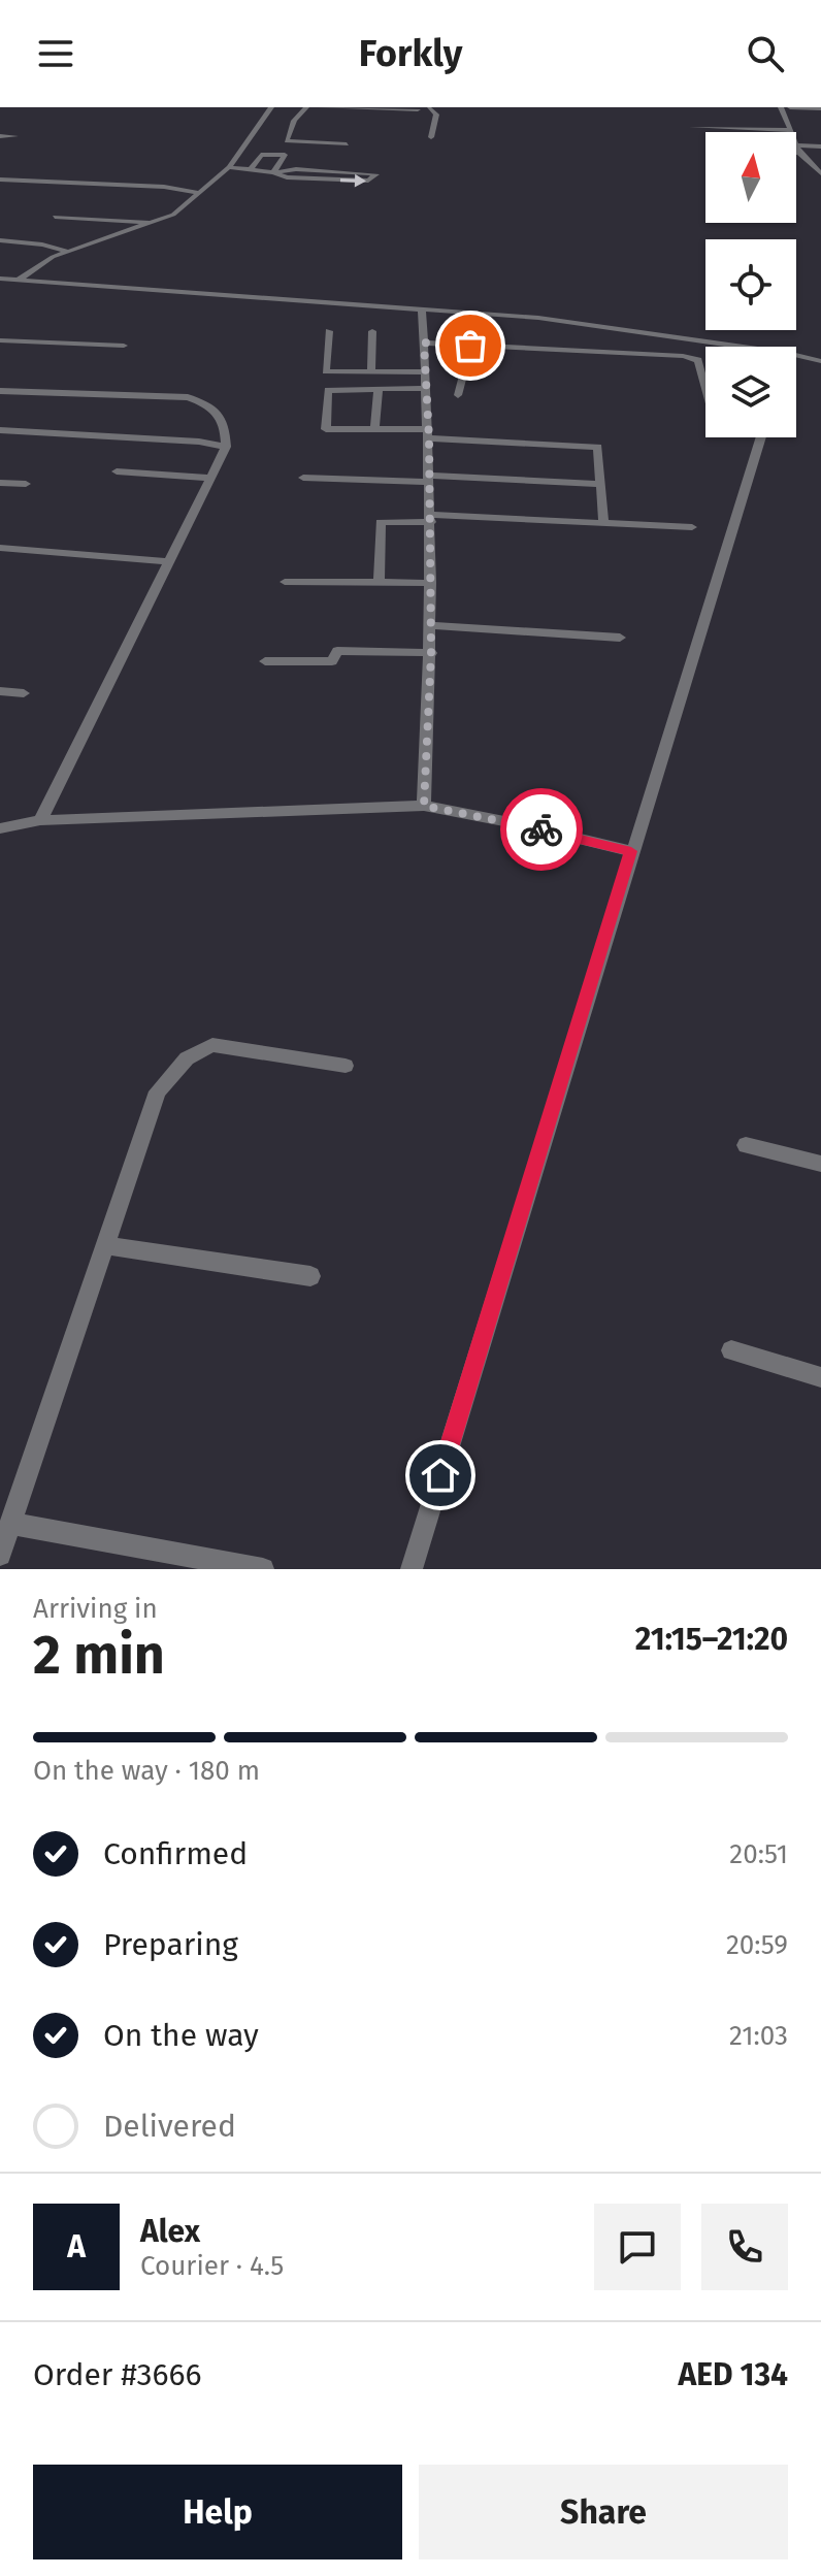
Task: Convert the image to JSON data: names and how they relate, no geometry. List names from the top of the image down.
{
  "north": "top",
  "page": {
    "header": "Forkly",
    "heading": ["2 min", "Arriving in", "21:15–21:20"],
    "panel": [
      "Alex",
      "Courier · 4.5",
      "Order #3666",
      "AED 134"
    ],
    "bar": "On the way · 180 m",
    "list": [
      ["Confirmed", "20:51"],
      ["Preparing", "20:59"],
      ["On the way", "21:03"],
      "Delivered"
    ],
    "round": "A",
    "buttons": ["Help", "Share"]
  }
}
